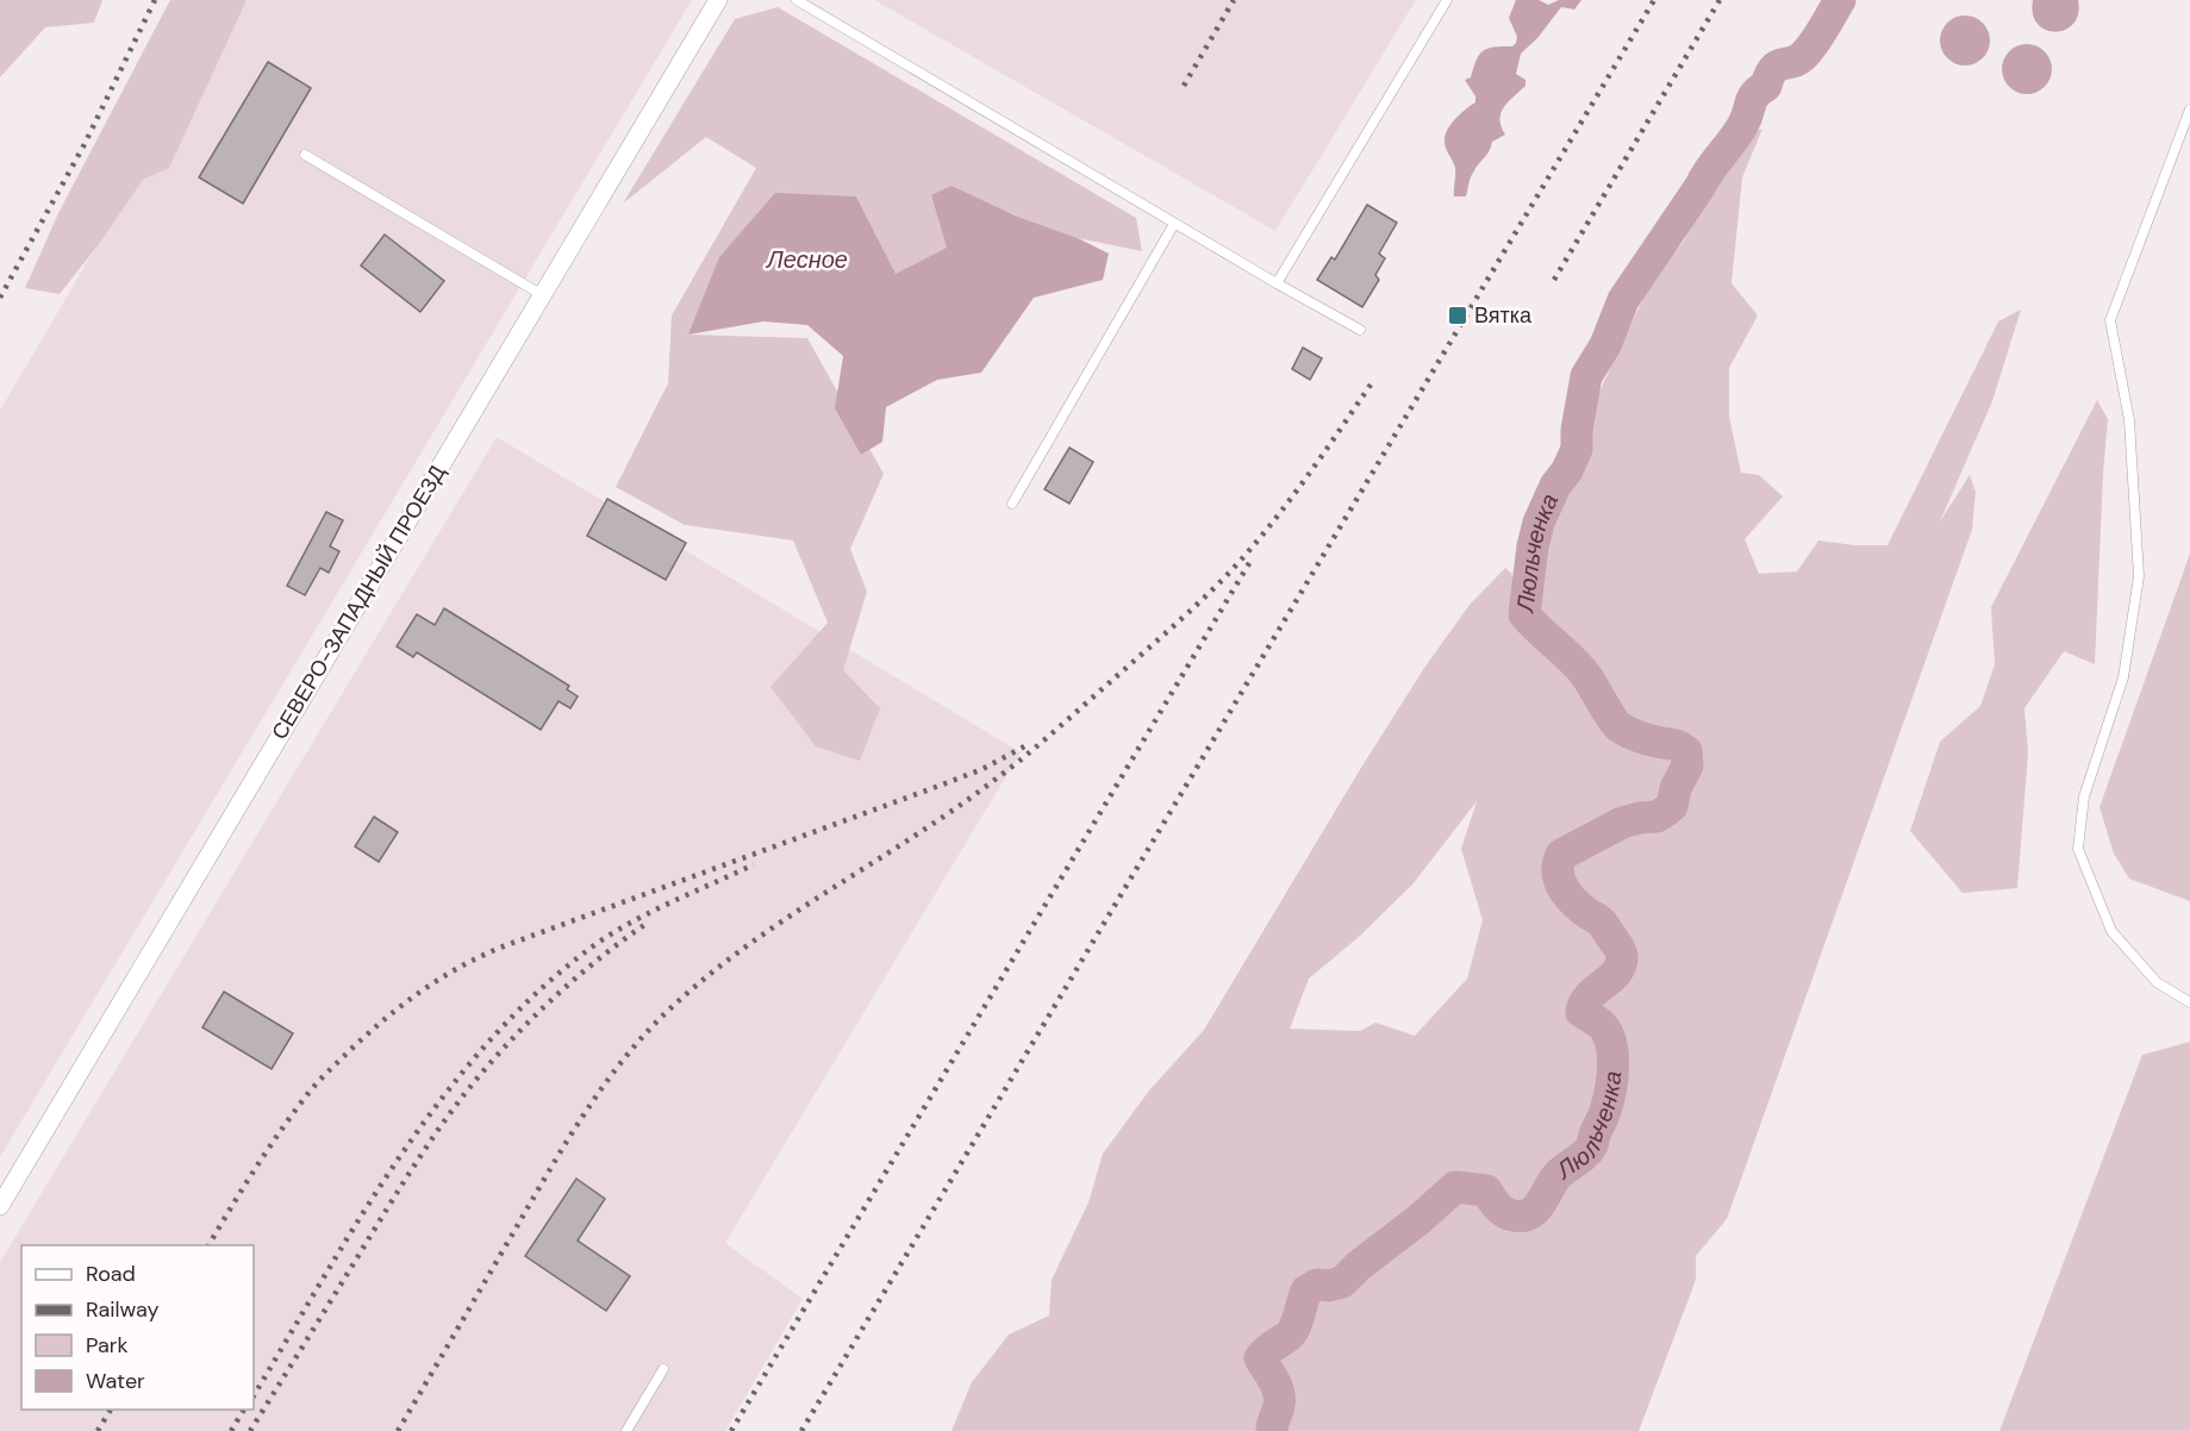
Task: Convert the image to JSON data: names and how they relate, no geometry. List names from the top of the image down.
{
  "streets": {
    "street": ["СЕВЕРО-ЗАПАДНЫЙ ПРОЕЗД"]
  },
  "water": ["Лесное", "Люльченка"],
  "places": {
    "transit": ["Вятка"]
  },
  "legend": [
    "Road",
    "Railway",
    "Park",
    "Water"
  ]
}
